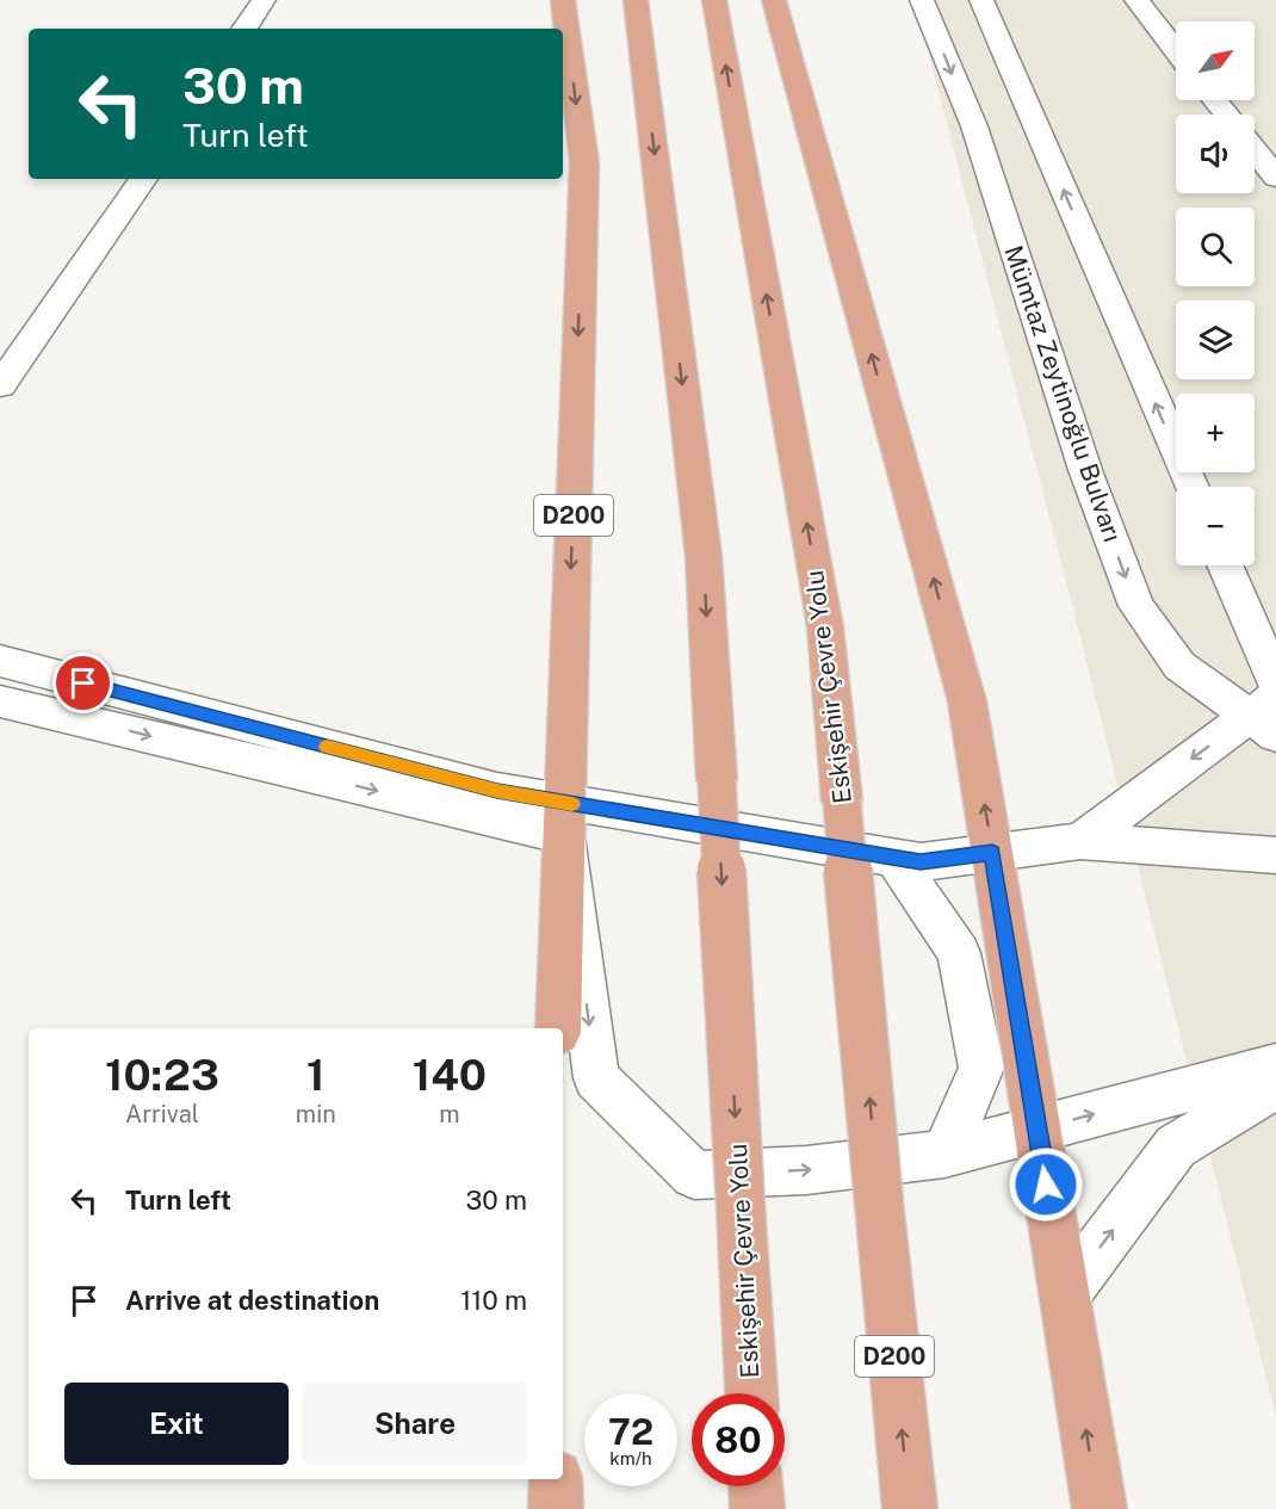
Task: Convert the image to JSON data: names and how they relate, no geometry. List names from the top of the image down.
{
  "streets": {
    "highway": ["D200", "Eskişehir Çevre Yolu"],
    "street": ["Mümtaz Zeytinoğlu Bulvarı"]
  },
  "north": "top right",
  "page": {
    "map_buttons": ["+", "−"],
    "turn": ["30 m", "Turn left"],
    "eta": [
      "10:23",
      "Arrival",
      "1",
      "min",
      "140",
      "m"
    ],
    "list": [
      {
        "name": "Turn left",
        "value": "30 m"
      },
      {
        "name": "Arrive at destination",
        "value": "110 m"
      }
    ],
    "buttons": ["Exit", "Share"],
    "speed": "72 km/h",
    "limit": "80"
  }
}
